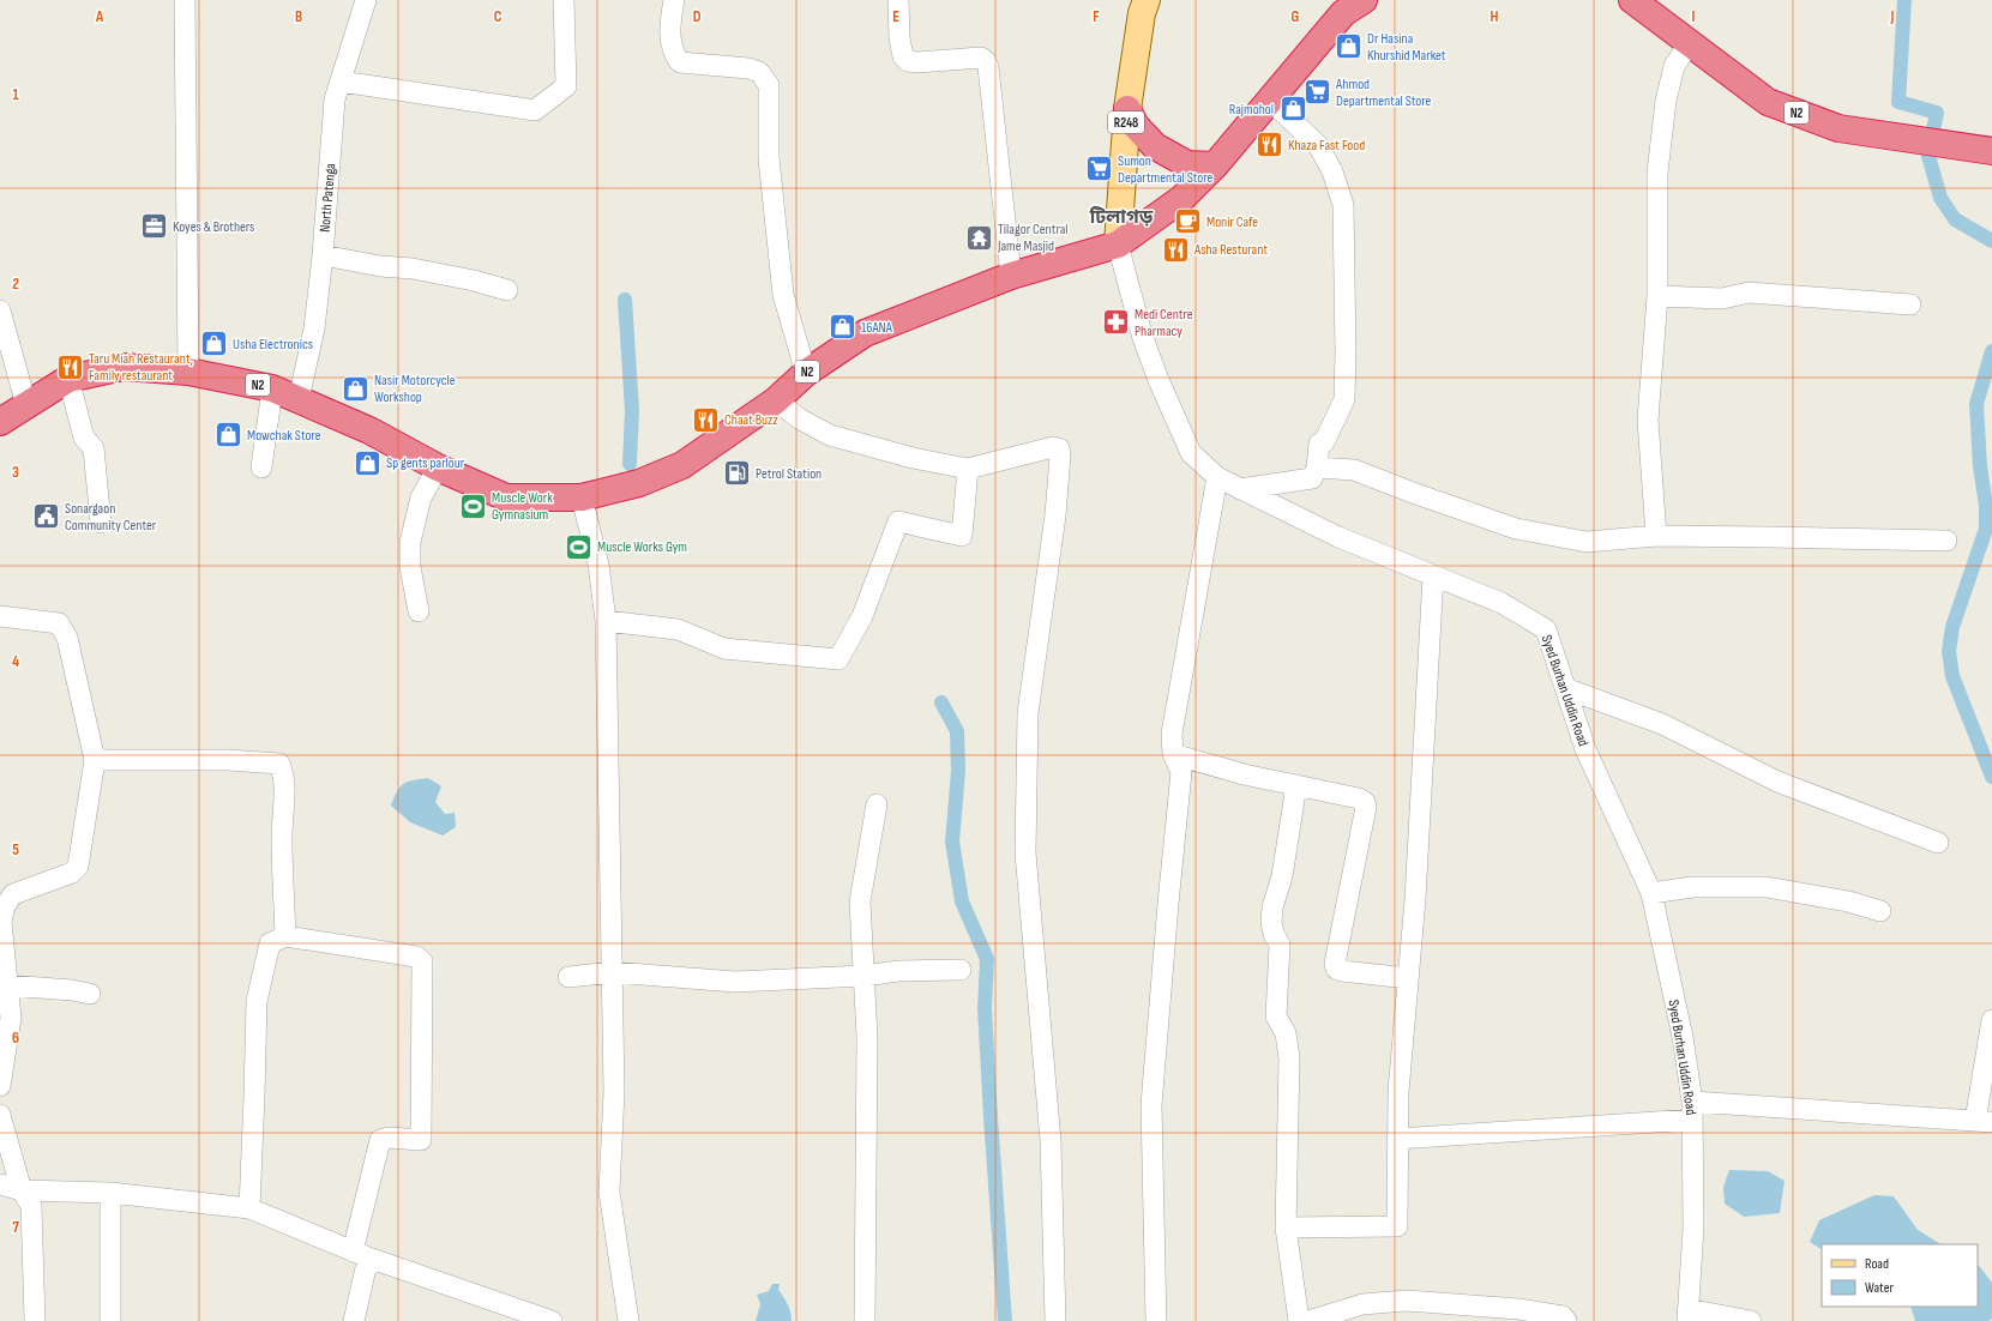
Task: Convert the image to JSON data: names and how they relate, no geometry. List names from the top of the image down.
{
  "streets": {
    "highway": ["N2"],
    "main road": ["R248"],
    "street": ["North Patenga", "Syed Burhan Uddin Road"]
  },
  "crossings": [
    ["N2", "R248"],
    ["N2", "North Patenga"],
    ["N2", "Syed Burhan Uddin Road"],
    ["R248", "Syed Burhan Uddin Road"]
  ],
  "districts": ["টিলাগড়"],
  "places": {
    "shop": [
      "Dr Hasina Khurshid Market",
      "Rajmohol",
      "16ANA",
      "Usha Electronics",
      "Nasir Motorcycle Workshop",
      "Mowchak Store",
      "Sp gents parlour"
    ],
    "supermarket": ["Ahmod Departmental Store", "Sumon Departmental Store"],
    "restaurant": [
      "Khaza Fast Food",
      "Asha Resturant",
      "Taru Miah Restaurant, Family restaurant",
      "Chaat Buzz"
    ],
    "cafe": ["Monir Cafe"],
    "office": ["Koyes & Brothers"],
    "temple": ["Tilagor Central Jame Masjid"],
    "pharmacy": ["Medi Centre Pharmacy"],
    "fuel station": ["Petrol Station"],
    "sports": ["Muscle Work Gymnasium", "Muscle Works Gym"],
    "public building": ["Sonargaon Community Center"]
  },
  "legend": ["Road", "Water"],
  "grid": {
    "columns": [
      "A",
      "B",
      "C",
      "D",
      "E",
      "F",
      "G",
      "H",
      "I",
      "J"
    ],
    "rows": [
      "1",
      "2",
      "3",
      "4",
      "5",
      "6",
      "7"
    ]
  }
}
